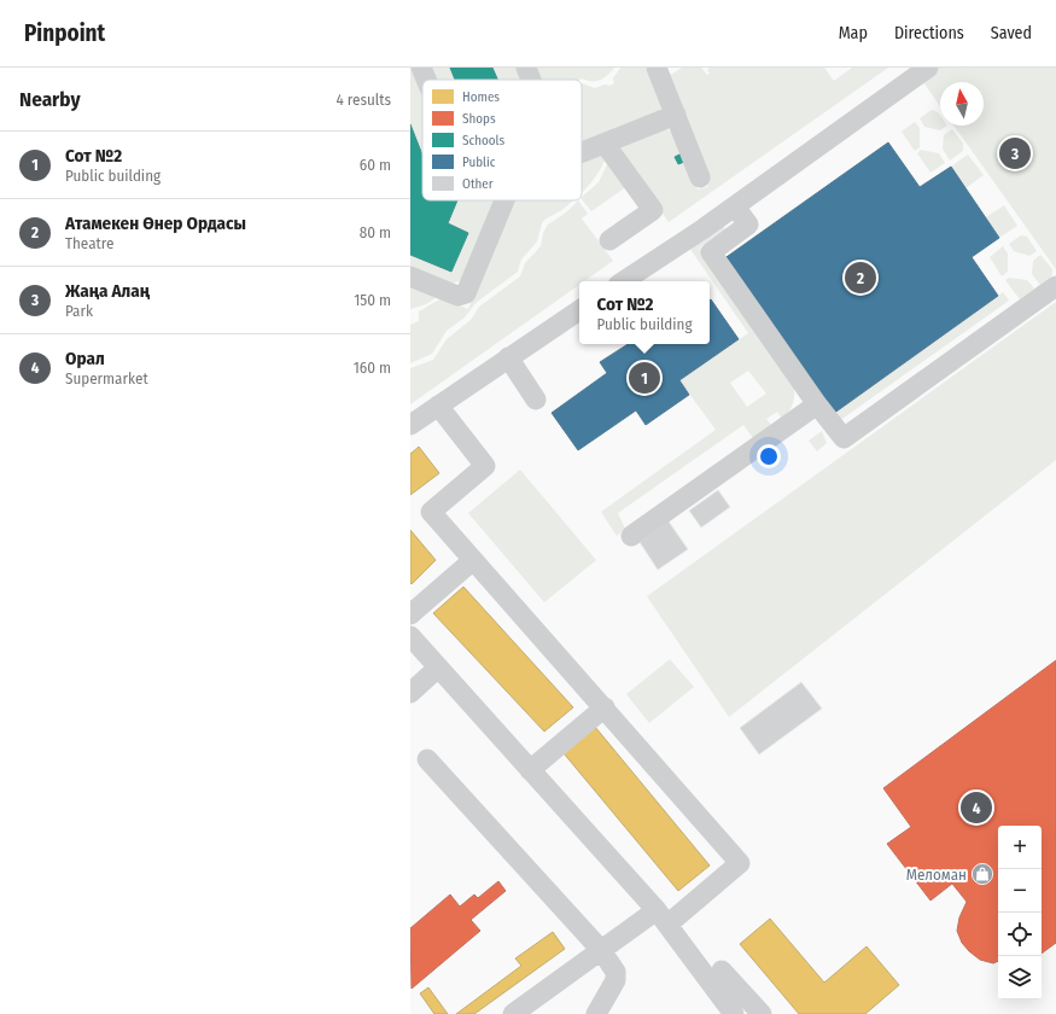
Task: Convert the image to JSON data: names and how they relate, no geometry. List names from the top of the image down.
{
  "places": {
    "shop": ["Меломан"]
  },
  "legend": [
    "Homes",
    "Shops",
    "Schools",
    "Public",
    "Other"
  ],
  "north": "top",
  "page": {
    "header": "Pinpoint",
    "nav": ["Map", "Directions", "Saved"],
    "heading": ["Nearby", "4 results"],
    "list": [
      {
        "mark": "1",
        "name": "Сот №2",
        "note": "Public building",
        "value": "60 m"
      },
      {
        "mark": "2",
        "name": "Атамекен Өнер Ордасы",
        "note": "Theatre",
        "value": "80 m"
      },
      {
        "mark": "3",
        "name": "Жаңа Алаң",
        "note": "Park",
        "value": "150 m"
      },
      {
        "mark": "4",
        "name": "Орал",
        "note": "Supermarket",
        "value": "160 m"
      }
    ],
    "pins": [
      "3",
      "2",
      "1",
      "4"
    ],
    "popup": ["Сот №2", "Public building"],
    "map_buttons": ["+", "−"]
  }
}
